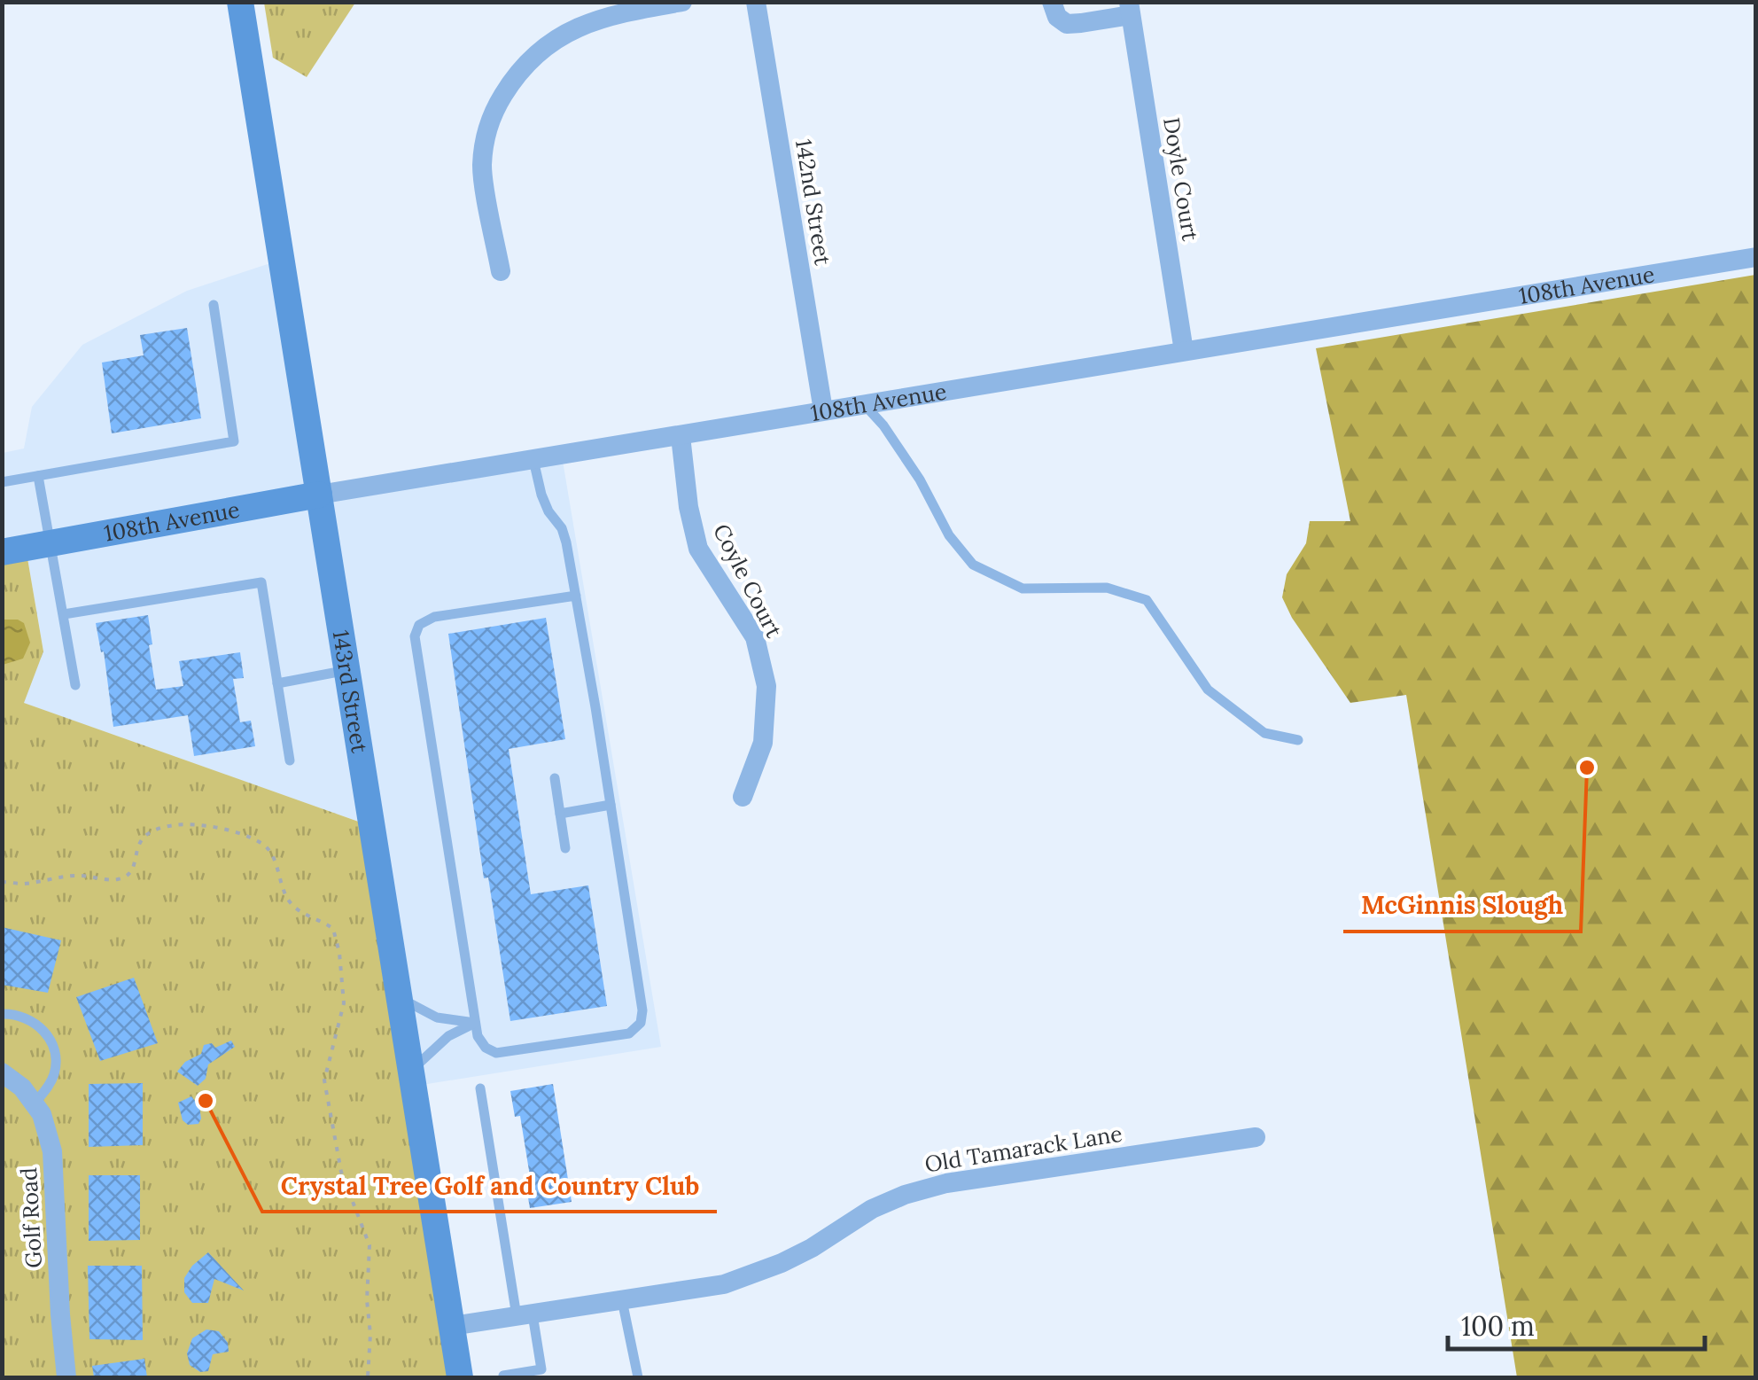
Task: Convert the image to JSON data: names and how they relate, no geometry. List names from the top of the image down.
{
  "streets": {
    "main road": ["108th Avenue", "143rd Street"],
    "street": [
      "Doyle Court",
      "142nd Street",
      "Coyle Court",
      "Old Tamarack Lane",
      "Golf Road"
    ]
  },
  "crossings": [
    ["Doyle Court", "108th Avenue"],
    ["142nd Street", "108th Avenue"],
    ["108th Avenue", "Coyle Court"],
    ["108th Avenue", "143rd Street"],
    ["143rd Street", "Old Tamarack Lane"]
  ],
  "places": ["McGinnis Slough", "Crystal Tree Golf and Country Club"],
  "scale_bar": "100 m"
}
